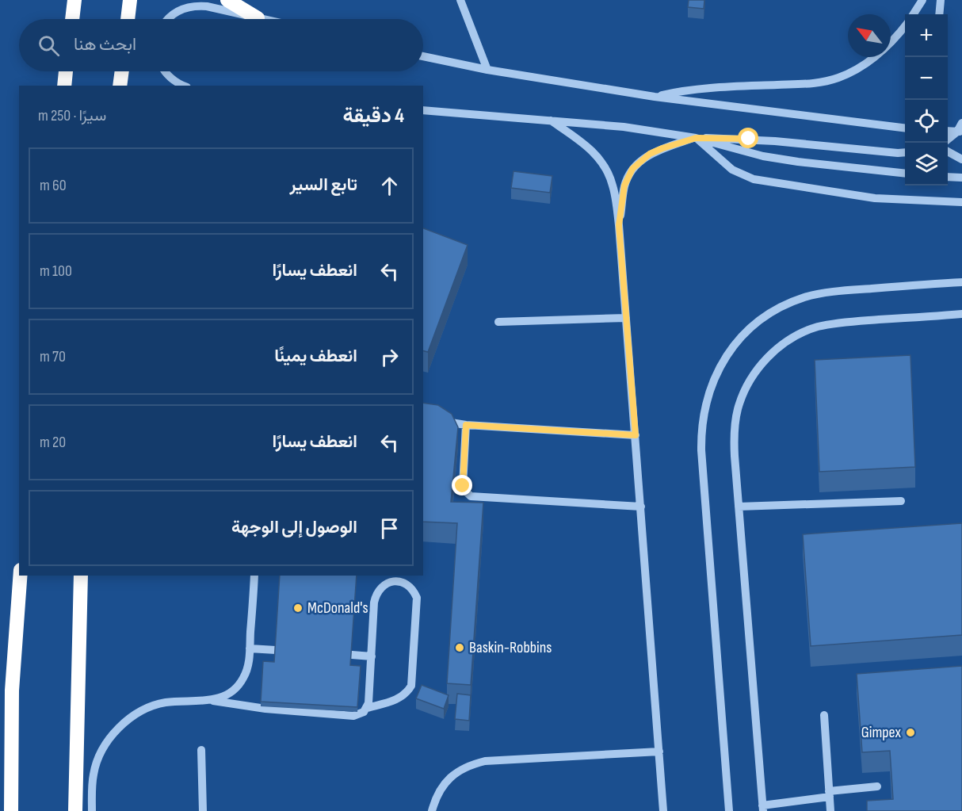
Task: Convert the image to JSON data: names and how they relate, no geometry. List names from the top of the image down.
{
  "places": ["McDonald's", "Baskin-Robbins", "Gimpex"],
  "north": "top left",
  "page": {
    "map_buttons": ["+", "−"],
    "search": "ابحث هنا",
    "heading": ["4 دقيقة", "سيرًا · 250 m"],
    "list": [
      ["تابع السير", "60 m"],
      ["انعطف يسارًا", "100 m"],
      ["انعطف يمينًا", "70 m"],
      ["انعطف يسارًا", "20 m"],
      "الوصول إلى الوجهة"
    ]
  }
}
